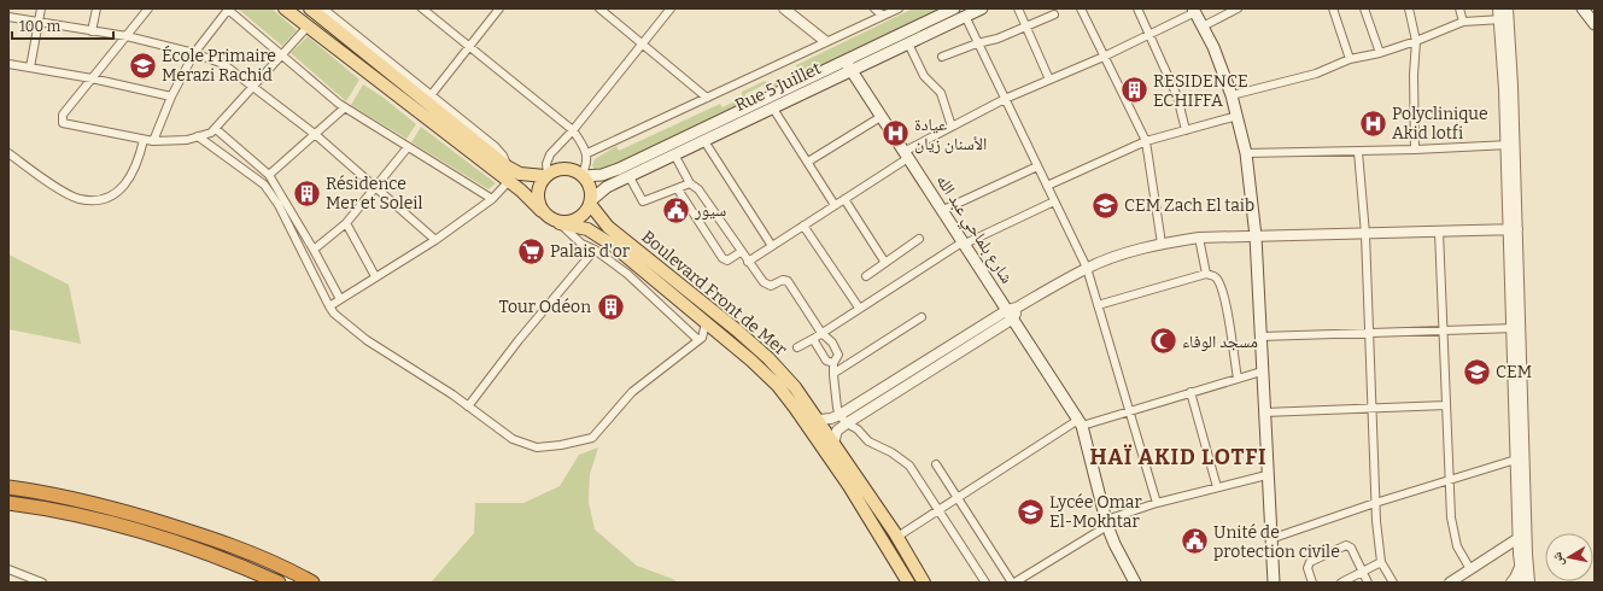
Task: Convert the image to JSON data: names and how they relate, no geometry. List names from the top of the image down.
{
  "streets": {
    "main road": ["Rue 5 Juillet", "شارع بلماحي عبد الله", "Boulevard Front de Mer"]
  },
  "crossings": [
    ["Rue 5 Juillet", "شارع بلماحي عبد الله"],
    ["Rue 5 Juillet", "Boulevard Front de Mer"]
  ],
  "districts": ["HAÏ AKID LOTFI"],
  "places": {
    "school or university": [
      "École Primaire Merazi Rachid",
      "CEM Zach El taib",
      "CEM",
      "Lycée Omar El-Mokhtar"
    ],
    "building": ["RESIDENCE ECHIFFA", "Résidence Mer et Soleil", "Tour Odéon"],
    "hospital": ["Polyclinique Akid lotfi", "عيادة الأسنان زيان"],
    "public building": ["سيور", "Unité de protection civile"],
    "supermarket": ["Palais d'or"],
    "mosque": ["مسجد الوفاء"]
  },
  "scale_bar": "100 m",
  "north": "left"
}
